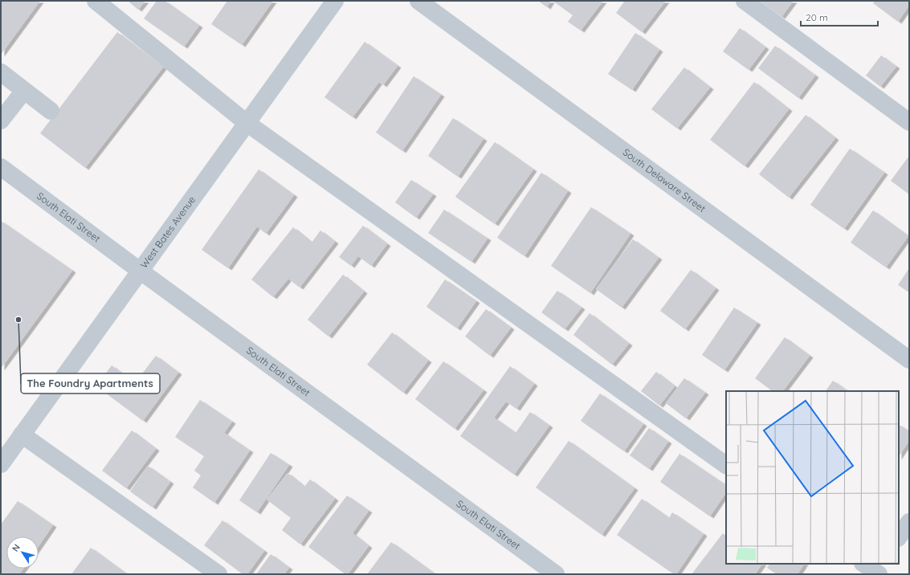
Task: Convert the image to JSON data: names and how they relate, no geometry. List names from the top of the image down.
{
  "streets": {
    "street": ["South Delaware Street", "South Elati Street", "West Bates Avenue"]
  },
  "crossings": [
    ["South Elati Street", "West Bates Avenue"]
  ],
  "places": ["The Foundry Apartments"],
  "scale_bar": "20 m",
  "north": "top left"
}
